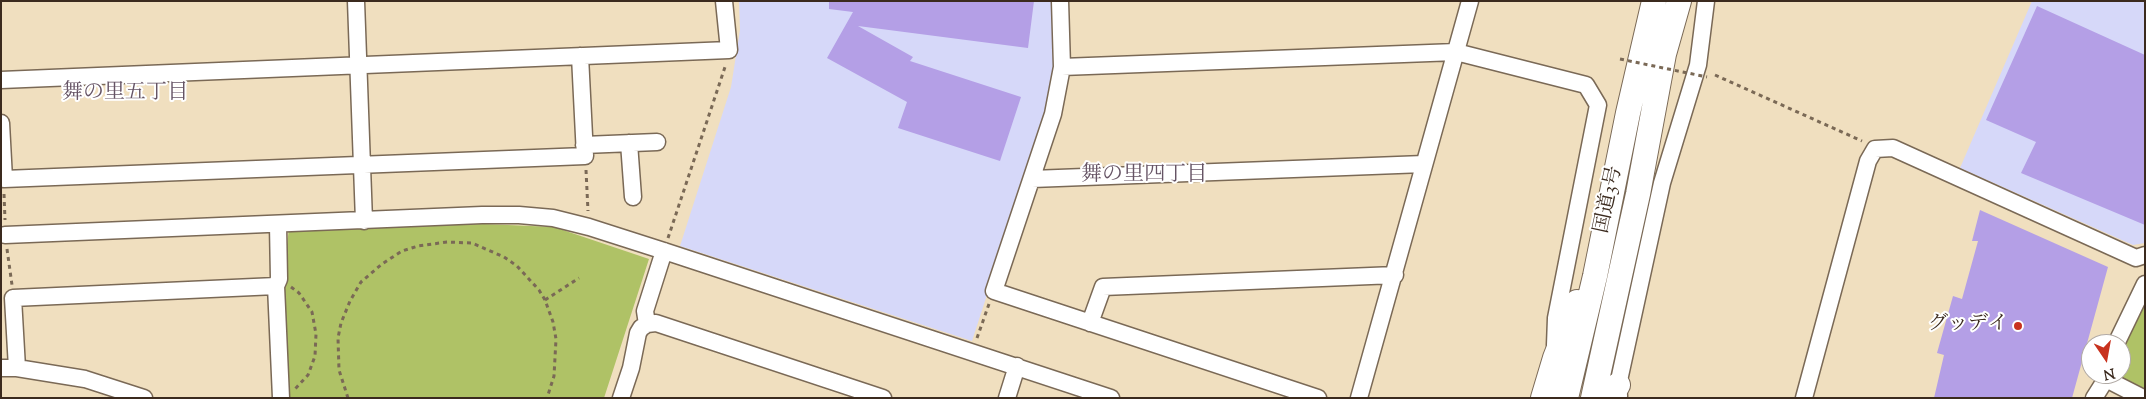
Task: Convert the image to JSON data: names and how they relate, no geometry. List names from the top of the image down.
{
  "streets": {
    "highway": ["国道3号"]
  },
  "districts": ["舞の里五丁目", "舞の里四丁目"],
  "places": ["グッデイ"],
  "north": "bottom"
}
